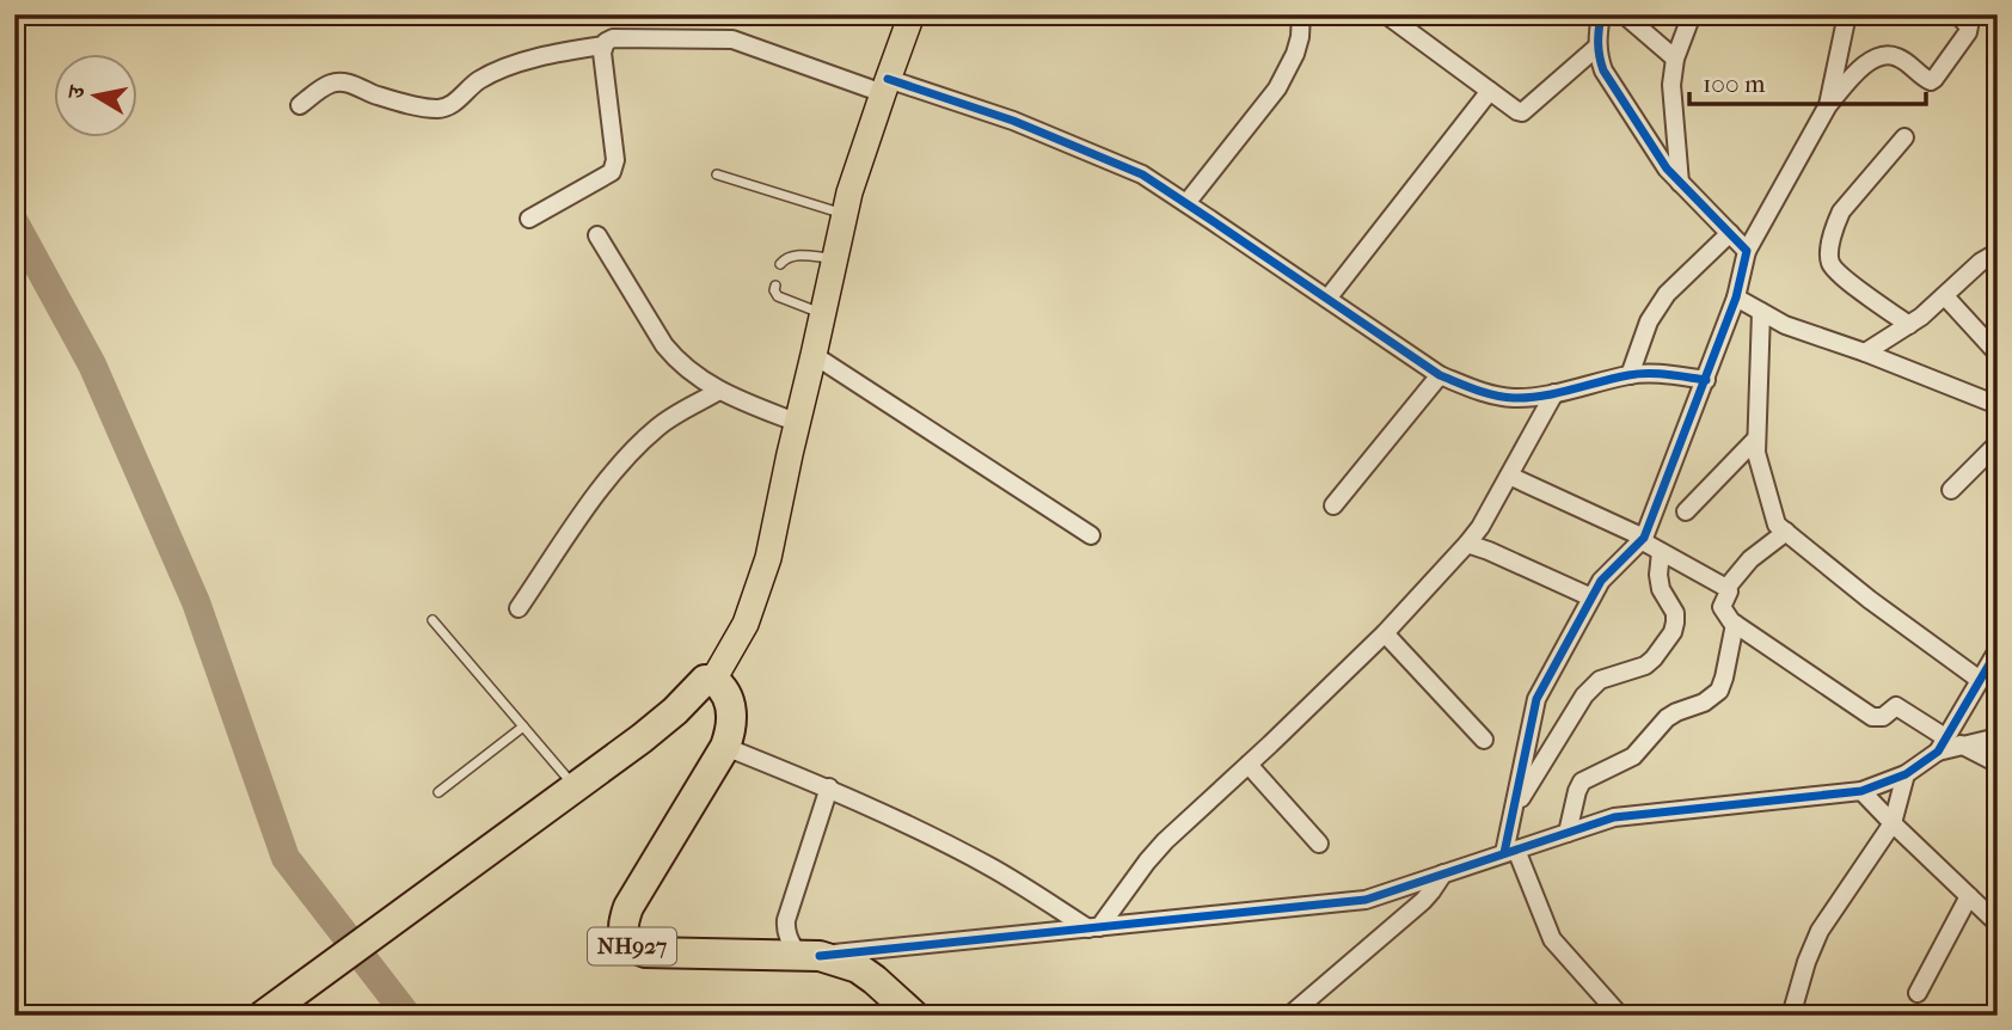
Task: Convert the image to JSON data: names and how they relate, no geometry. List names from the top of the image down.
{
  "streets": {
    "highway": ["NH927"]
  },
  "scale_bar": "100 m",
  "north": "left"
}
